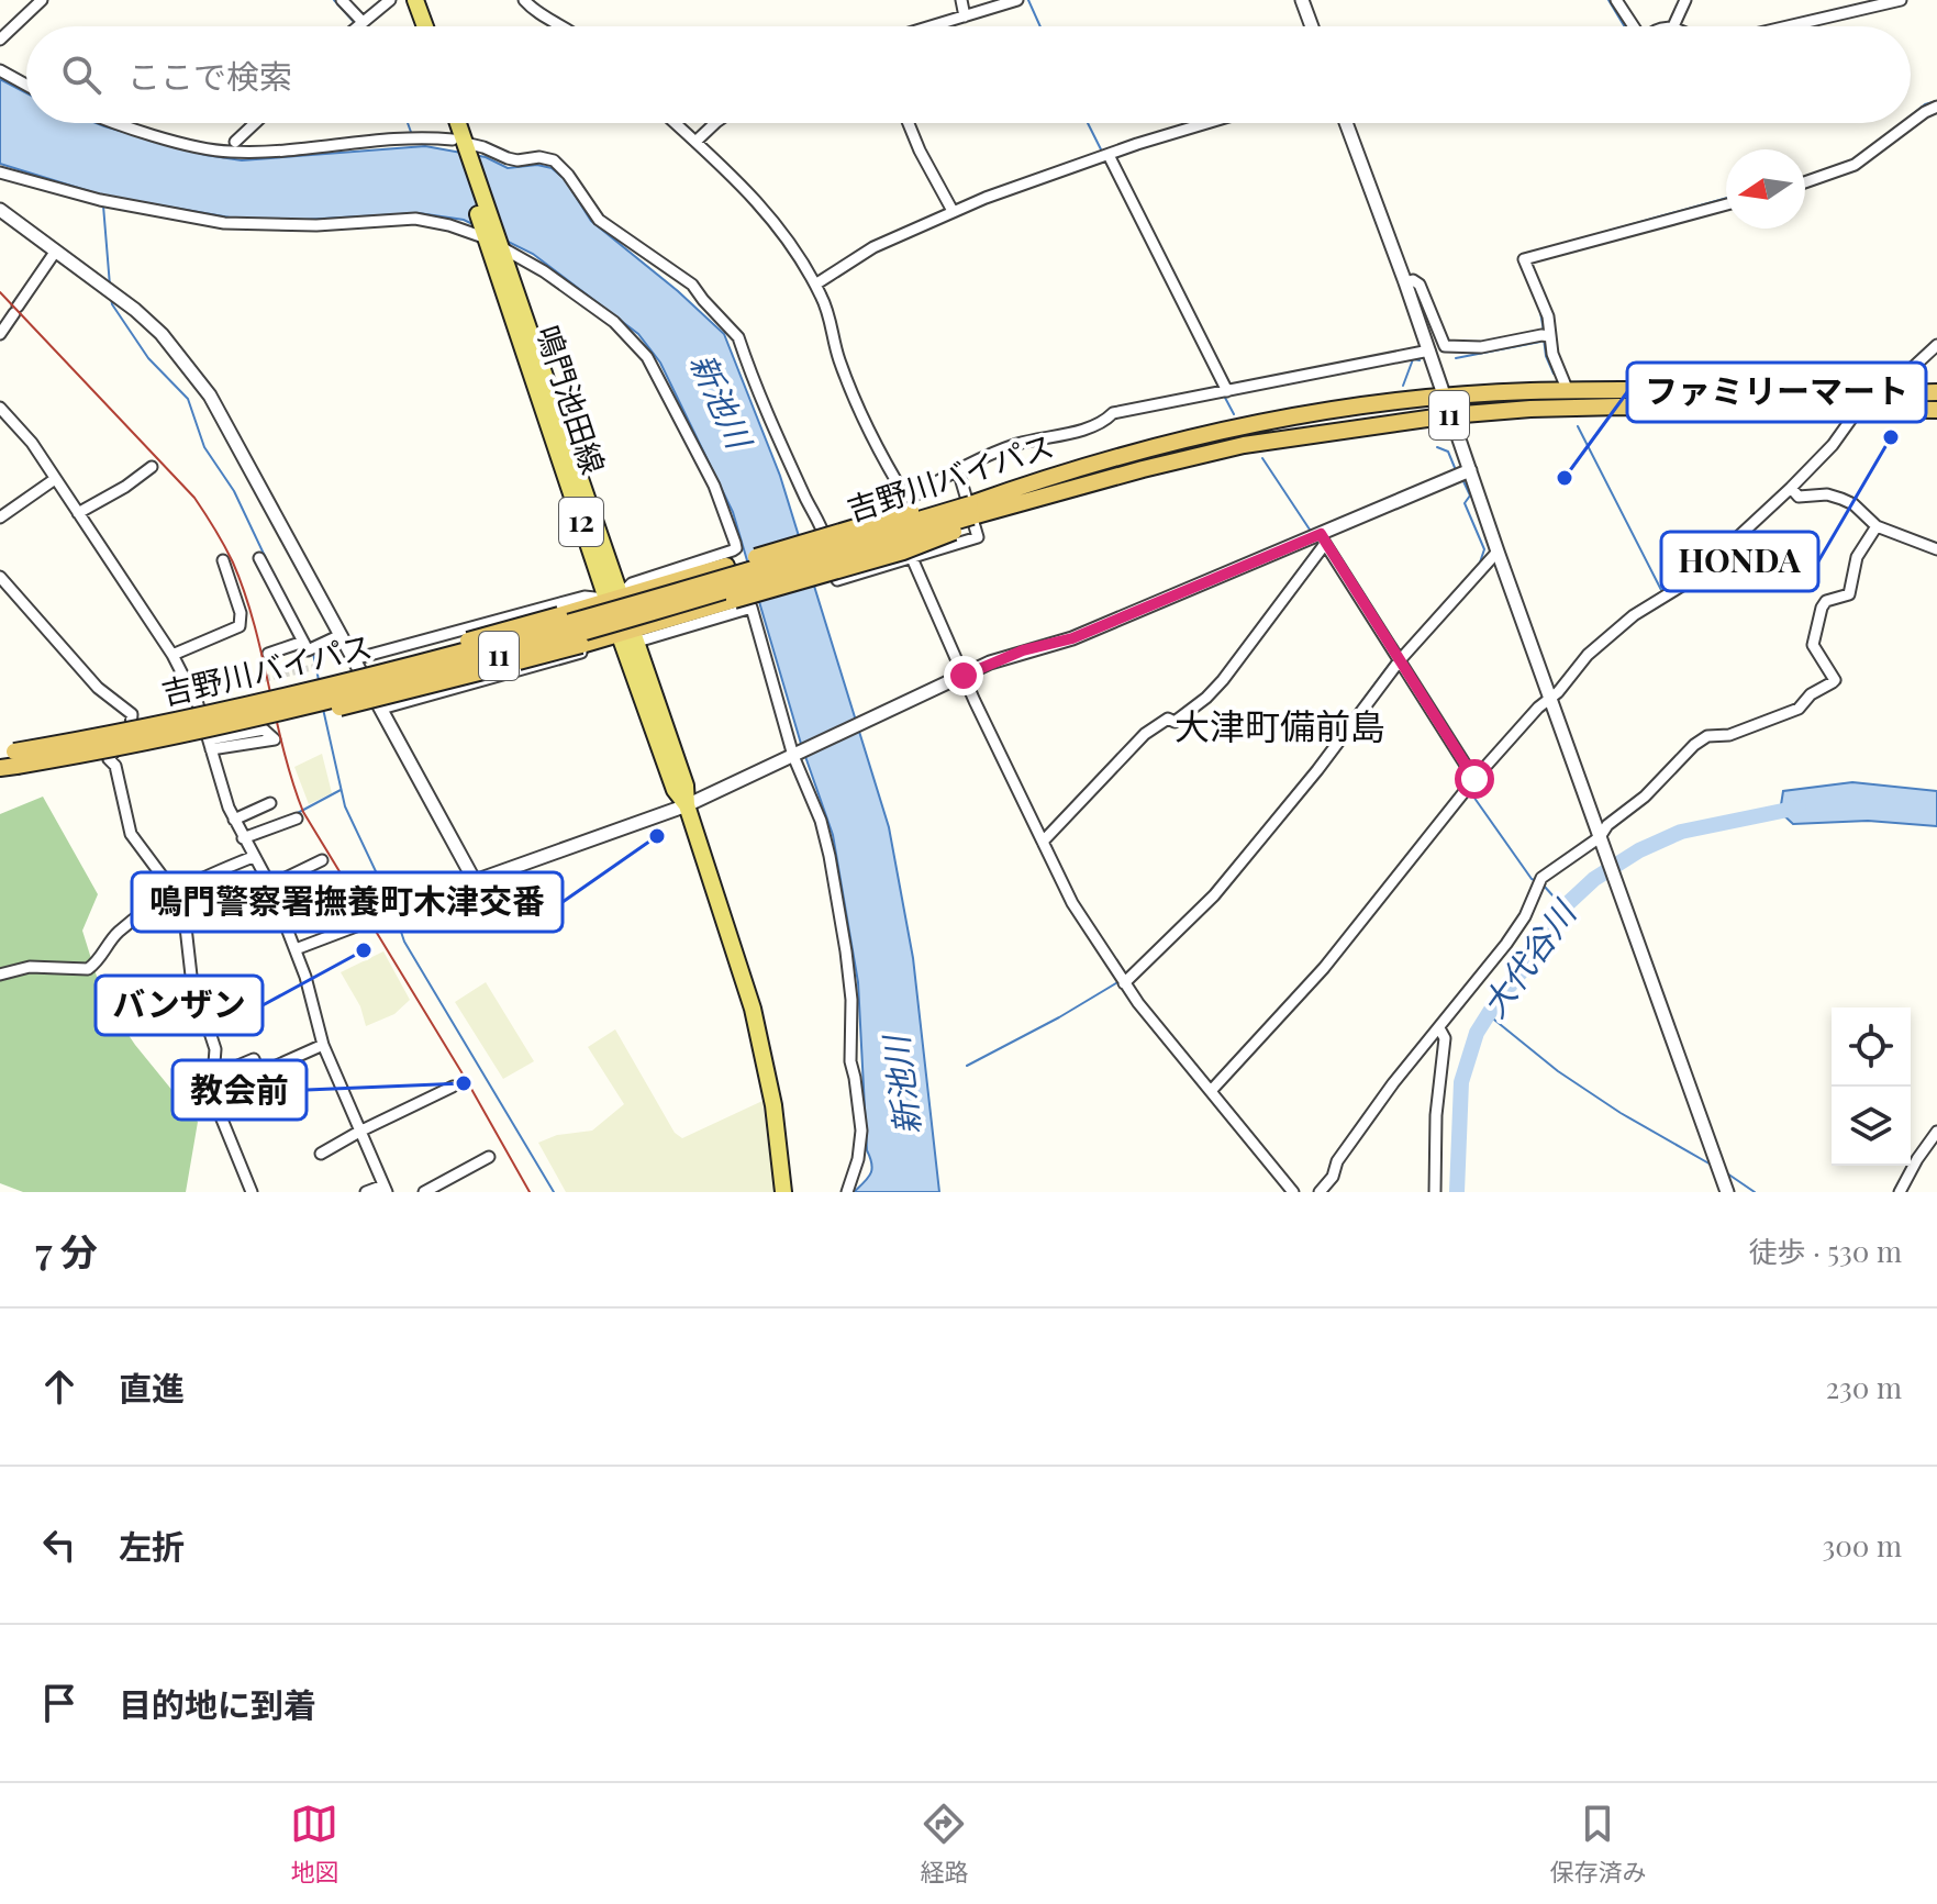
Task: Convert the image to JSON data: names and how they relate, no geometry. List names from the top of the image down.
{
  "streets": {
    "highway": ["11", "吉野川バイパス"],
    "main road": ["鳴門池田線", "12"]
  },
  "crossings": [
    ["鳴門池田線", "11"],
    ["11", "吉野川バイパス"]
  ],
  "districts": ["大津町備前島"],
  "water": ["新池川", "大代谷川"],
  "places": [
    "HONDA",
    "ファミリーマート",
    "鳴門警察署撫養町木津交番",
    "バンザン",
    "教会前"
  ],
  "north": "left",
  "page": {
    "search": "ここで検索",
    "heading": ["7 分", "徒歩 · 530 m"],
    "list": [
      ["直進", "230 m"],
      ["左折", "300 m"],
      "目的地に到着"
    ],
    "nav": ["地図", "経路", "保存済み"]
  }
}
